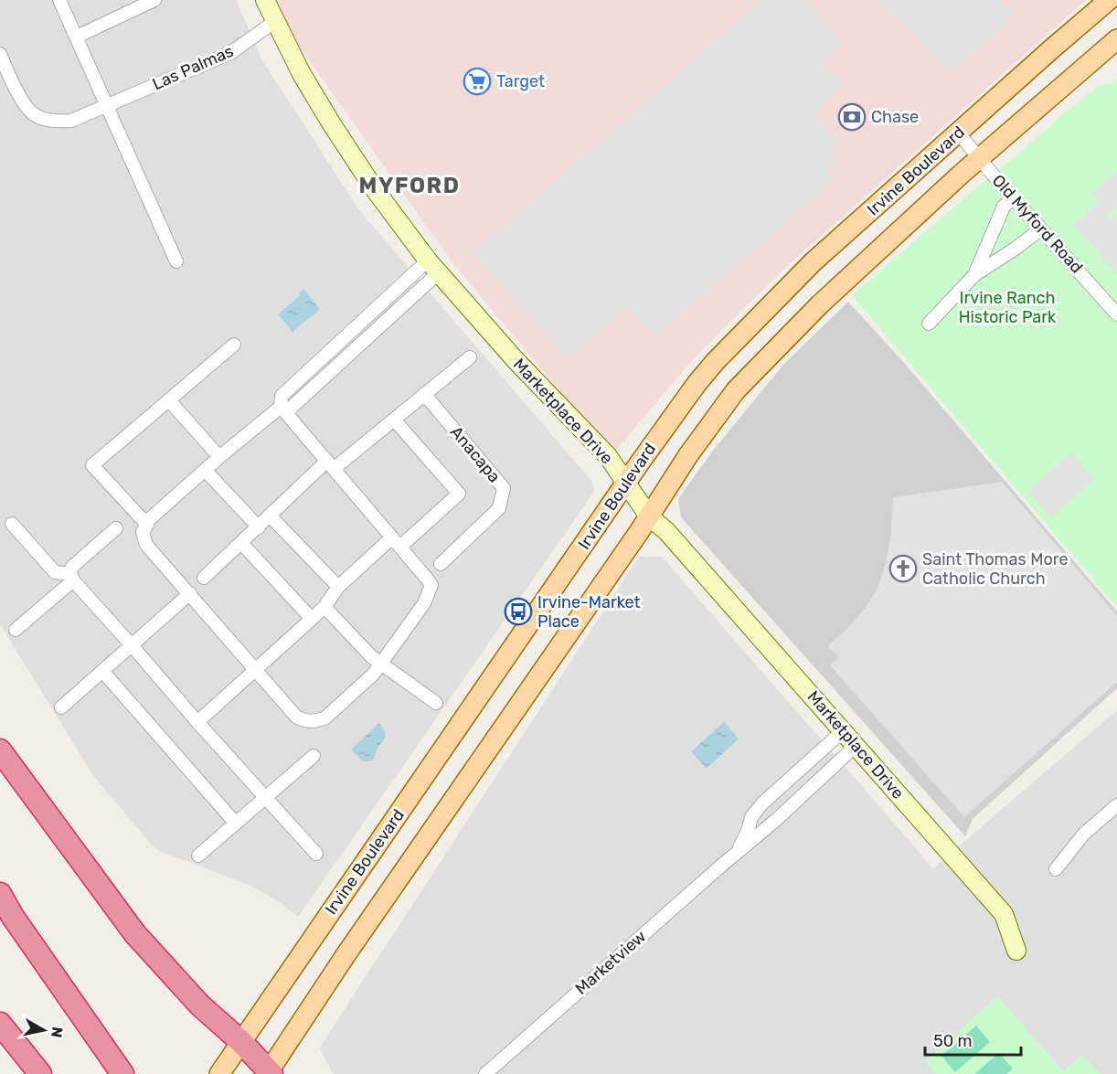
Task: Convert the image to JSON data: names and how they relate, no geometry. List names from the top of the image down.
{
  "streets": {
    "main road": ["Irvine Boulevard"],
    "street": [
      "Las Palmas",
      "Old Myford Road",
      "Marketplace Drive",
      "Anacapa",
      "Marketview"
    ]
  },
  "crossings": [
    ["Las Palmas", "Marketplace Drive"],
    ["Irvine Boulevard", "Old Myford Road"],
    ["Irvine Boulevard", "Marketplace Drive"],
    ["Marketplace Drive", "Marketview"]
  ],
  "districts": ["MYFORD"],
  "parks": ["Irvine Ranch Historic Park"],
  "places": {
    "supermarket": ["Target"],
    "bank": ["Chase"],
    "church": ["Saint Thomas More Catholic Church"],
    "bus stop": ["Irvine-Market Place"]
  },
  "scale_bar": "50 m",
  "north": "right"
}
